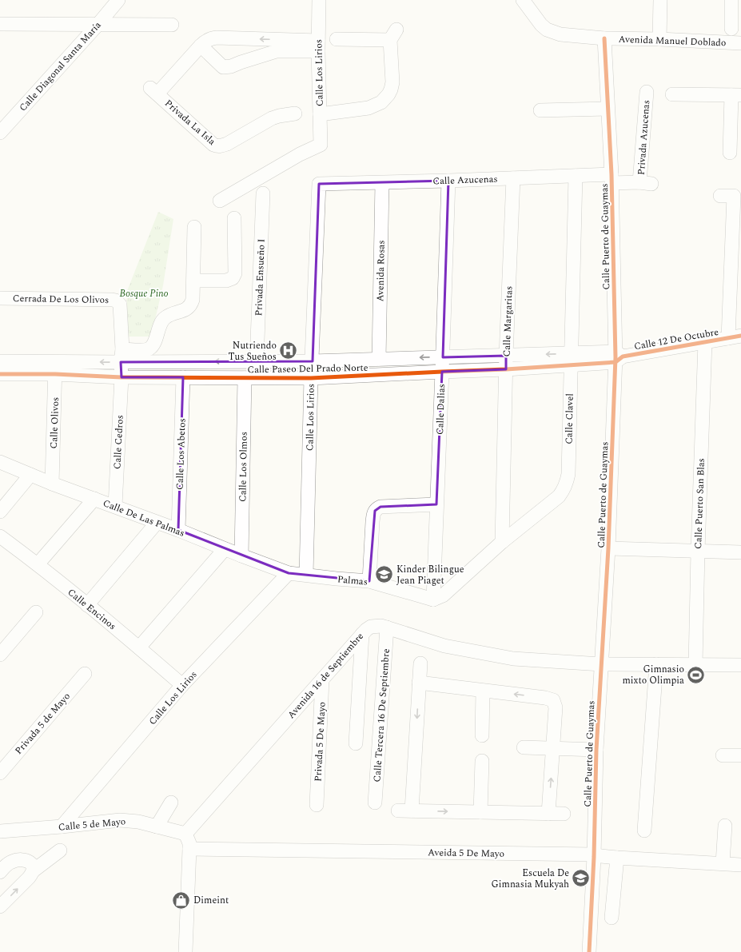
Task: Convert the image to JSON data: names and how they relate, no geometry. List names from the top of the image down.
{
  "streets": {
    "street": [
      "Avenida Manuel Doblado",
      "Calle Diagonal Santa María",
      "Calle Los Lirios",
      "Privada La Isla",
      "Privada Azucenas",
      "Calle Azucenas",
      "Calle Puerto de Guaymas",
      "Avenida Rosas",
      "Privada Ensueño I",
      "Cerrada De Los Olivos",
      "Calle Margaritas",
      "Calle 12 De Octubre",
      "Calle Paseo Del Prado Norte",
      "Calle Dalias",
      "Calle Clavel",
      "Calle Olivos",
      "Calle Cedros",
      "Calle Los Abetos",
      "Calle Los Olmos",
      "Calle Puerto San Blas",
      "Calle De Las Palmas",
      "Palmas",
      "Calle Encinos",
      "Avenida 16 de Septiembre",
      "Calle Tercera 16 De Septiembre",
      "Privada 5 de Mayo",
      "Privada 5 De Mayo",
      "Calle 5 de Mayo",
      "Aveida 5 De Mayo"
    ]
  },
  "crossings": [
    ["Avenida Manuel Doblado", "Calle Puerto de Guaymas"],
    ["Calle Los Lirios", "Privada La Isla"],
    ["Calle Los Lirios", "Calle Azucenas"],
    ["Calle Los Lirios", "Calle Paseo Del Prado Norte"],
    ["Calle Los Lirios", "Calle De Las Palmas"],
    ["Calle Los Lirios", "Palmas"],
    ["Calle Los Lirios", "Calle Encinos"],
    ["Calle Los Lirios", "Calle 5 de Mayo"],
    ["Privada Azucenas", "Calle Azucenas"],
    ["Calle Azucenas", "Calle Puerto de Guaymas"],
    ["Calle Azucenas", "Avenida Rosas"],
    ["Calle Azucenas", "Calle Margaritas"],
    ["Calle Azucenas", "Calle Dalias"],
    ["Calle Azucenas", "Calle Clavel"],
    ["Calle Puerto de Guaymas", "Calle 12 De Octubre"],
    ["Calle Puerto de Guaymas", "Calle Paseo Del Prado Norte"],
    ["Calle Puerto de Guaymas", "Avenida 16 de Septiembre"],
    ["Calle Puerto de Guaymas", "Aveida 5 De Mayo"],
    ["Avenida Rosas", "Calle Paseo Del Prado Norte"],
    ["Privada Ensueño I", "Calle Paseo Del Prado Norte"],
    ["Cerrada De Los Olivos", "Calle Paseo Del Prado Norte"],
    ["Cerrada De Los Olivos", "Calle Cedros"],
    ["Calle Margaritas", "Calle Paseo Del Prado Norte"],
    ["Calle Margaritas", "Calle Clavel"],
    ["Calle 12 De Octubre", "Calle Paseo Del Prado Norte"],
    ["Calle 12 De Octubre", "Calle Puerto San Blas"],
    ["Calle Paseo Del Prado Norte", "Calle Dalias"],
    ["Calle Paseo Del Prado Norte", "Calle Clavel"],
    ["Calle Paseo Del Prado Norte", "Calle Olivos"],
    ["Calle Paseo Del Prado Norte", "Calle Cedros"],
    ["Calle Paseo Del Prado Norte", "Calle Los Abetos"],
    ["Calle Paseo Del Prado Norte", "Calle Los Olmos"],
    ["Calle Dalias", "Calle Clavel"],
    ["Calle Dalias", "Palmas"],
    ["Calle Clavel", "Palmas"],
    ["Calle Olivos", "Calle De Las Palmas"],
    ["Calle Cedros", "Calle De Las Palmas"],
    ["Calle Los Abetos", "Calle De Las Palmas"],
    ["Calle Los Olmos", "Calle De Las Palmas"],
    ["Calle Puerto San Blas", "Avenida 16 de Septiembre"],
    ["Calle De Las Palmas", "Palmas"],
    ["Avenida 16 de Septiembre", "Calle Tercera 16 De Septiembre"],
    ["Avenida 16 de Septiembre", "Privada 5 De Mayo"],
    ["Avenida 16 de Septiembre", "Calle 5 de Mayo"]
  ],
  "parks": ["Bosque Pino"],
  "places": {
    "hospital": ["Nutriendo Tus Sueños"],
    "school or university": ["Kinder Bilingue Jean Piaget", "Escuela De Gimnasia Mukyah"],
    "sports": ["Gimnasio mixto Olimpia"],
    "shop": ["Dimeint"]
  }
}
